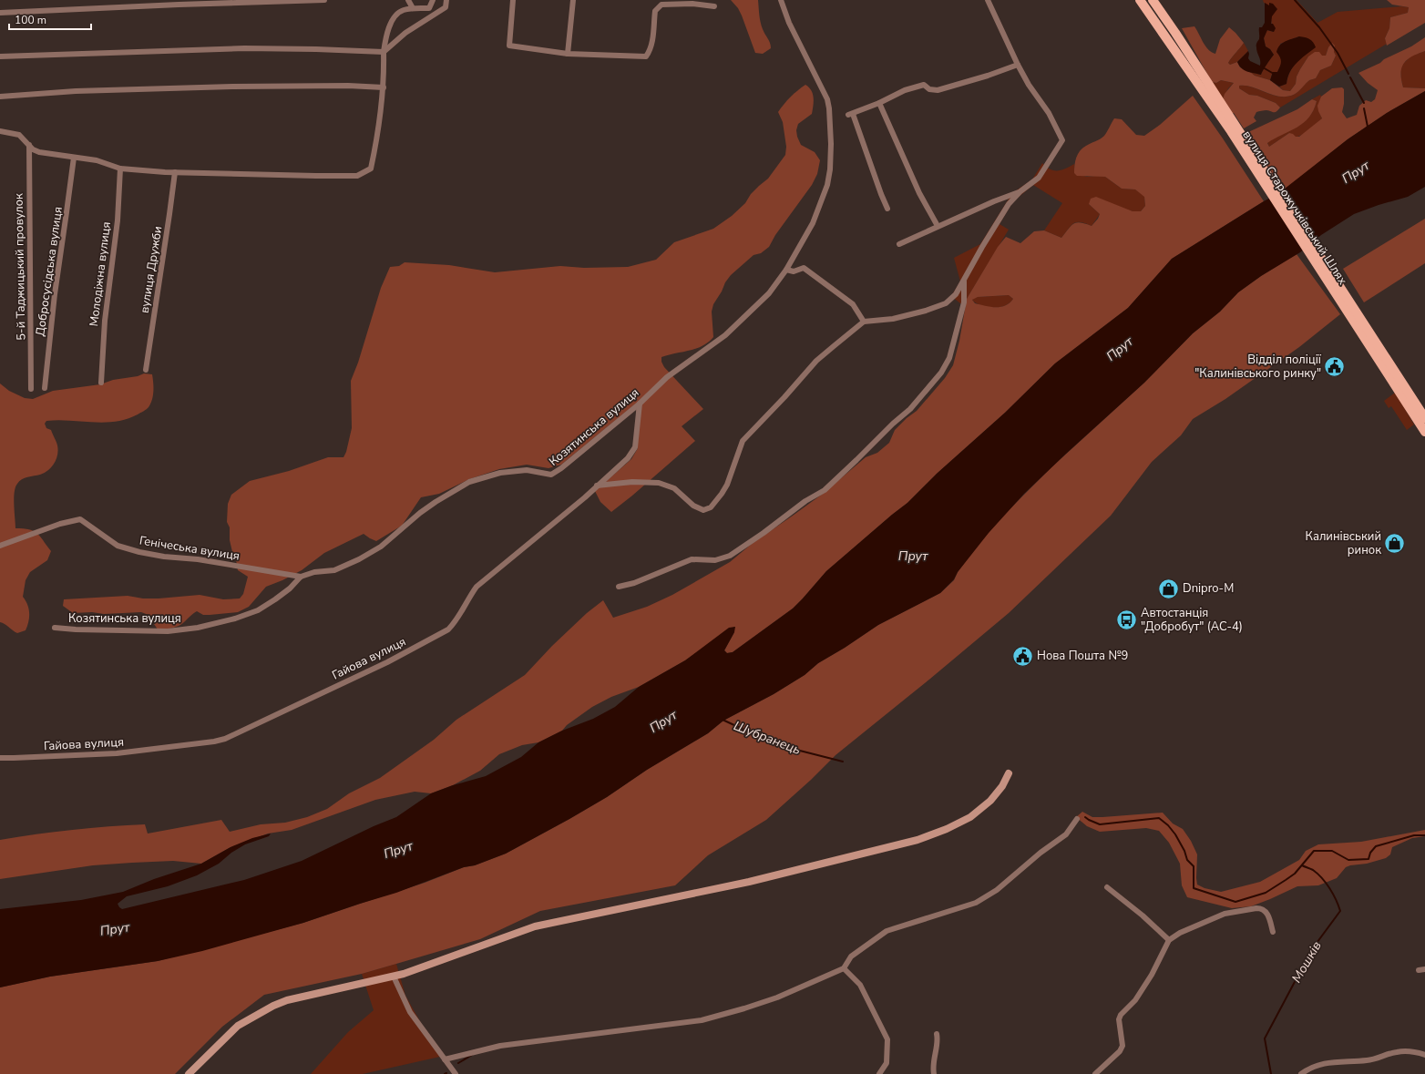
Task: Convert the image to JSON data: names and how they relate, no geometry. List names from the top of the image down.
{
  "streets": {
    "main road": ["вулиця Старожучківський Шлях"],
    "street": [
      "5-й Таджицький провулок",
      "вулиця Дружби",
      "Добросусідська вулиця",
      "Молодіжна вулиця",
      "Козятинська вулиця",
      "Генічеська вулиця",
      "Гайова вулиця"
    ]
  },
  "crossings": [
    ["Козятинська вулиця", "Генічеська вулиця"],
    ["Козятинська вулиця", "Гайова вулиця"]
  ],
  "water": ["Прут", "Шубранець", "Мошків"],
  "places": {
    "public building": ["Відділ поліції \"Калинівського ринку\"", "Нова Пошта №9"],
    "shop": ["Калинівський ринок", "Dnipro-M"],
    "bus stop": ["Автостанція \"Добробут\" (АС-4)"]
  },
  "scale_bar": "100 m"
}
